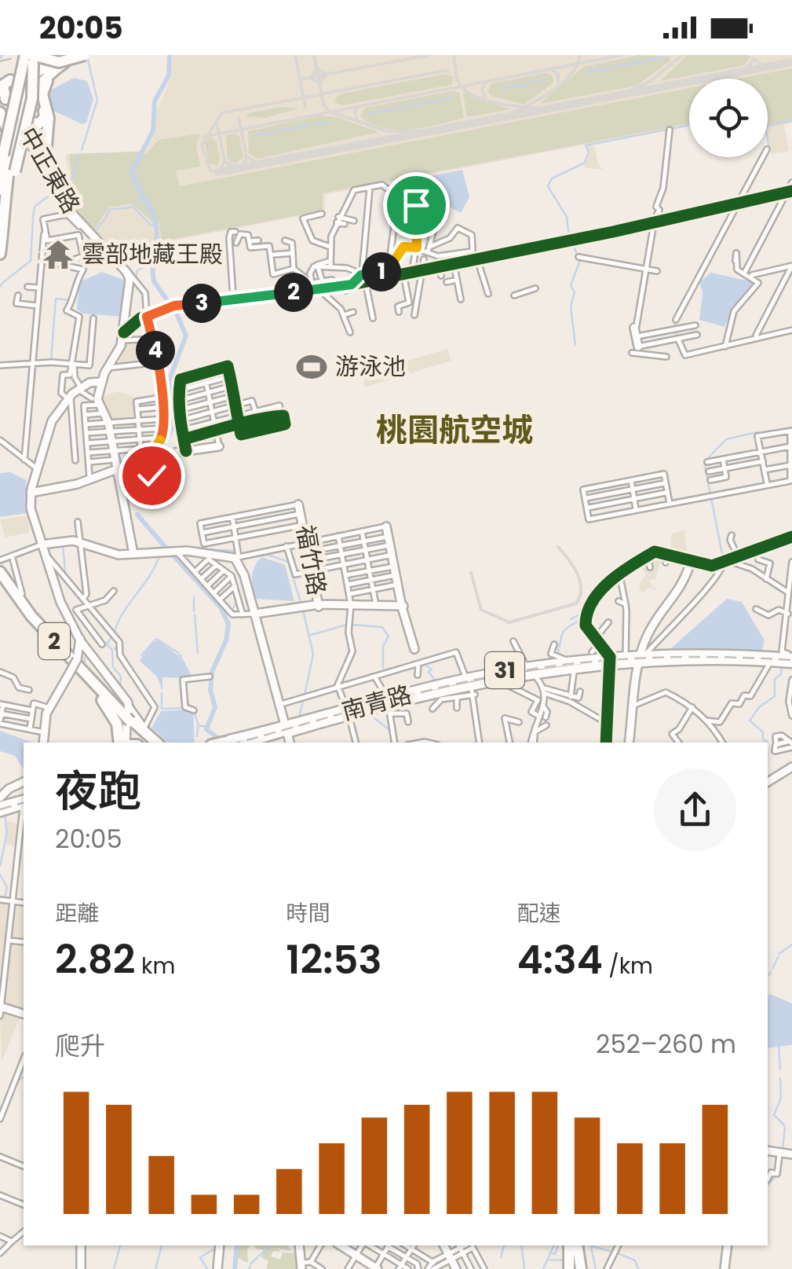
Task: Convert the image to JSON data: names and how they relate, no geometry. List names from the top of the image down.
{
  "streets": {
    "highway": ["2"],
    "main road": ["31", "南青路"],
    "street": ["中正東路", "福竹路"]
  },
  "crossings": [
    ["31", "南青路"]
  ],
  "districts": ["桃園航空城"],
  "places": {
    "temple": ["雲部地藏王殿"],
    "sports": ["游泳池"]
  },
  "page": {
    "status": "20:05",
    "pins": [
      "1",
      "2",
      "3",
      "4"
    ],
    "heading": ["夜跑", "20:05"],
    "stats": [
      ["距離", "2.82 km"],
      ["時間", "12:53"],
      ["配速", "4:34 /km"]
    ],
    "chart": ["爬升", "252–260 m"]
  }
}
